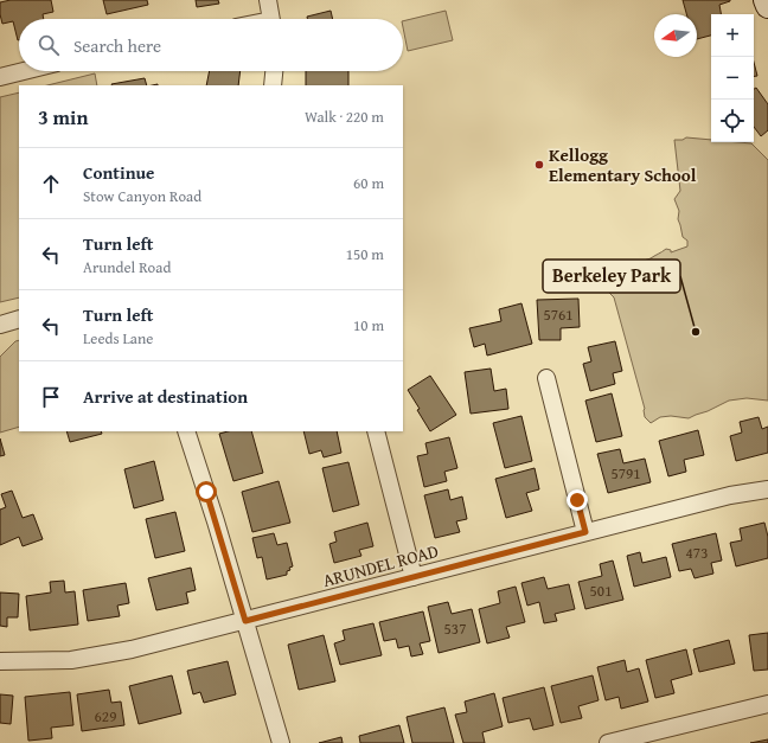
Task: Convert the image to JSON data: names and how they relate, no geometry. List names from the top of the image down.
{
  "streets": {
    "street": ["ARUNDEL ROAD"]
  },
  "places": ["Kellogg Elementary School", "Berkeley Park"],
  "house_numbers": [
    "5761",
    "5791",
    "473",
    "501",
    "537",
    "629"
  ],
  "north": "left",
  "page": {
    "map_buttons": ["+", "−"],
    "search": "Search here",
    "heading": ["3 min", "Walk · 220 m"],
    "list": [
      ["Continue", "Stow Canyon Road", "60 m"],
      ["Turn left", "Arundel Road", "150 m"],
      ["Turn left", "Leeds Lane", "10 m"],
      "Arrive at destination"
    ]
  }
}
